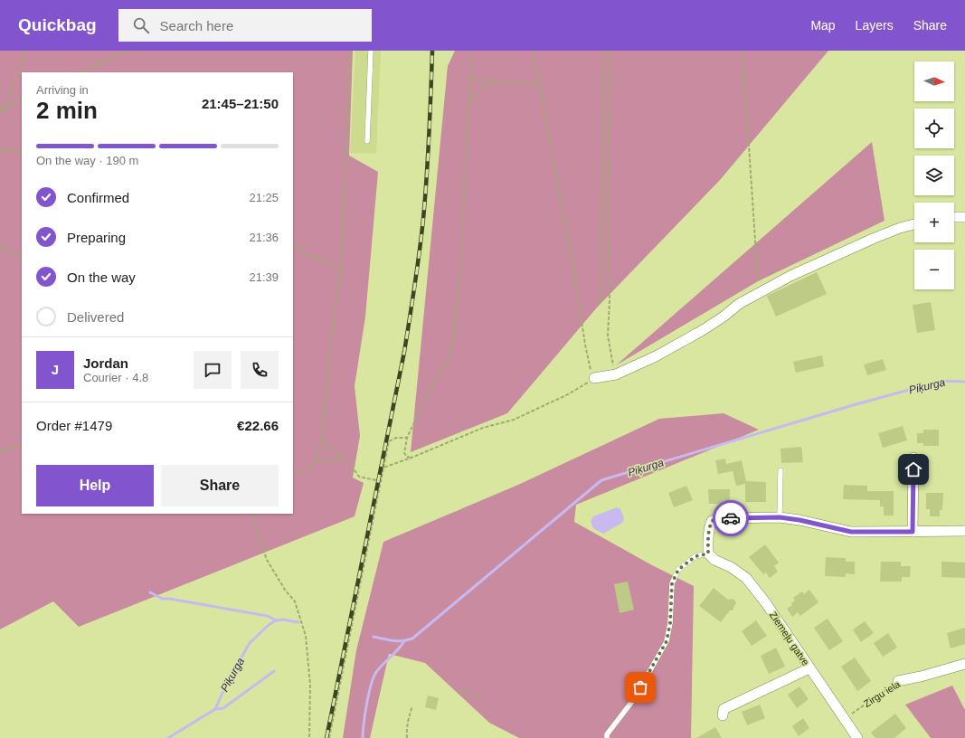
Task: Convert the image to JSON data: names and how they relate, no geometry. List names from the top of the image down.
{
  "streets": {
    "street": ["Ziemeļu gatve", "Zirgu iela"]
  },
  "crossings": [
    ["Ziemeļu gatve", "Zirgu iela"]
  ],
  "water": ["Piķurga"],
  "north": "right",
  "page": {
    "header": "Quickbag",
    "search": "Search here",
    "nav": ["Map", "Layers", "Share"],
    "map_buttons": ["+", "−"],
    "heading": ["2 min", "Arriving in", "21:45–21:50"],
    "panel": [
      "Jordan",
      "Courier · 4.8",
      "Order #1479",
      "€22.66"
    ],
    "bar": "On the way · 190 m",
    "list": [
      ["Confirmed", "21:25"],
      ["Preparing", "21:36"],
      ["On the way", "21:39"],
      "Delivered"
    ],
    "round": "J",
    "buttons": ["Help", "Share"]
  }
}
